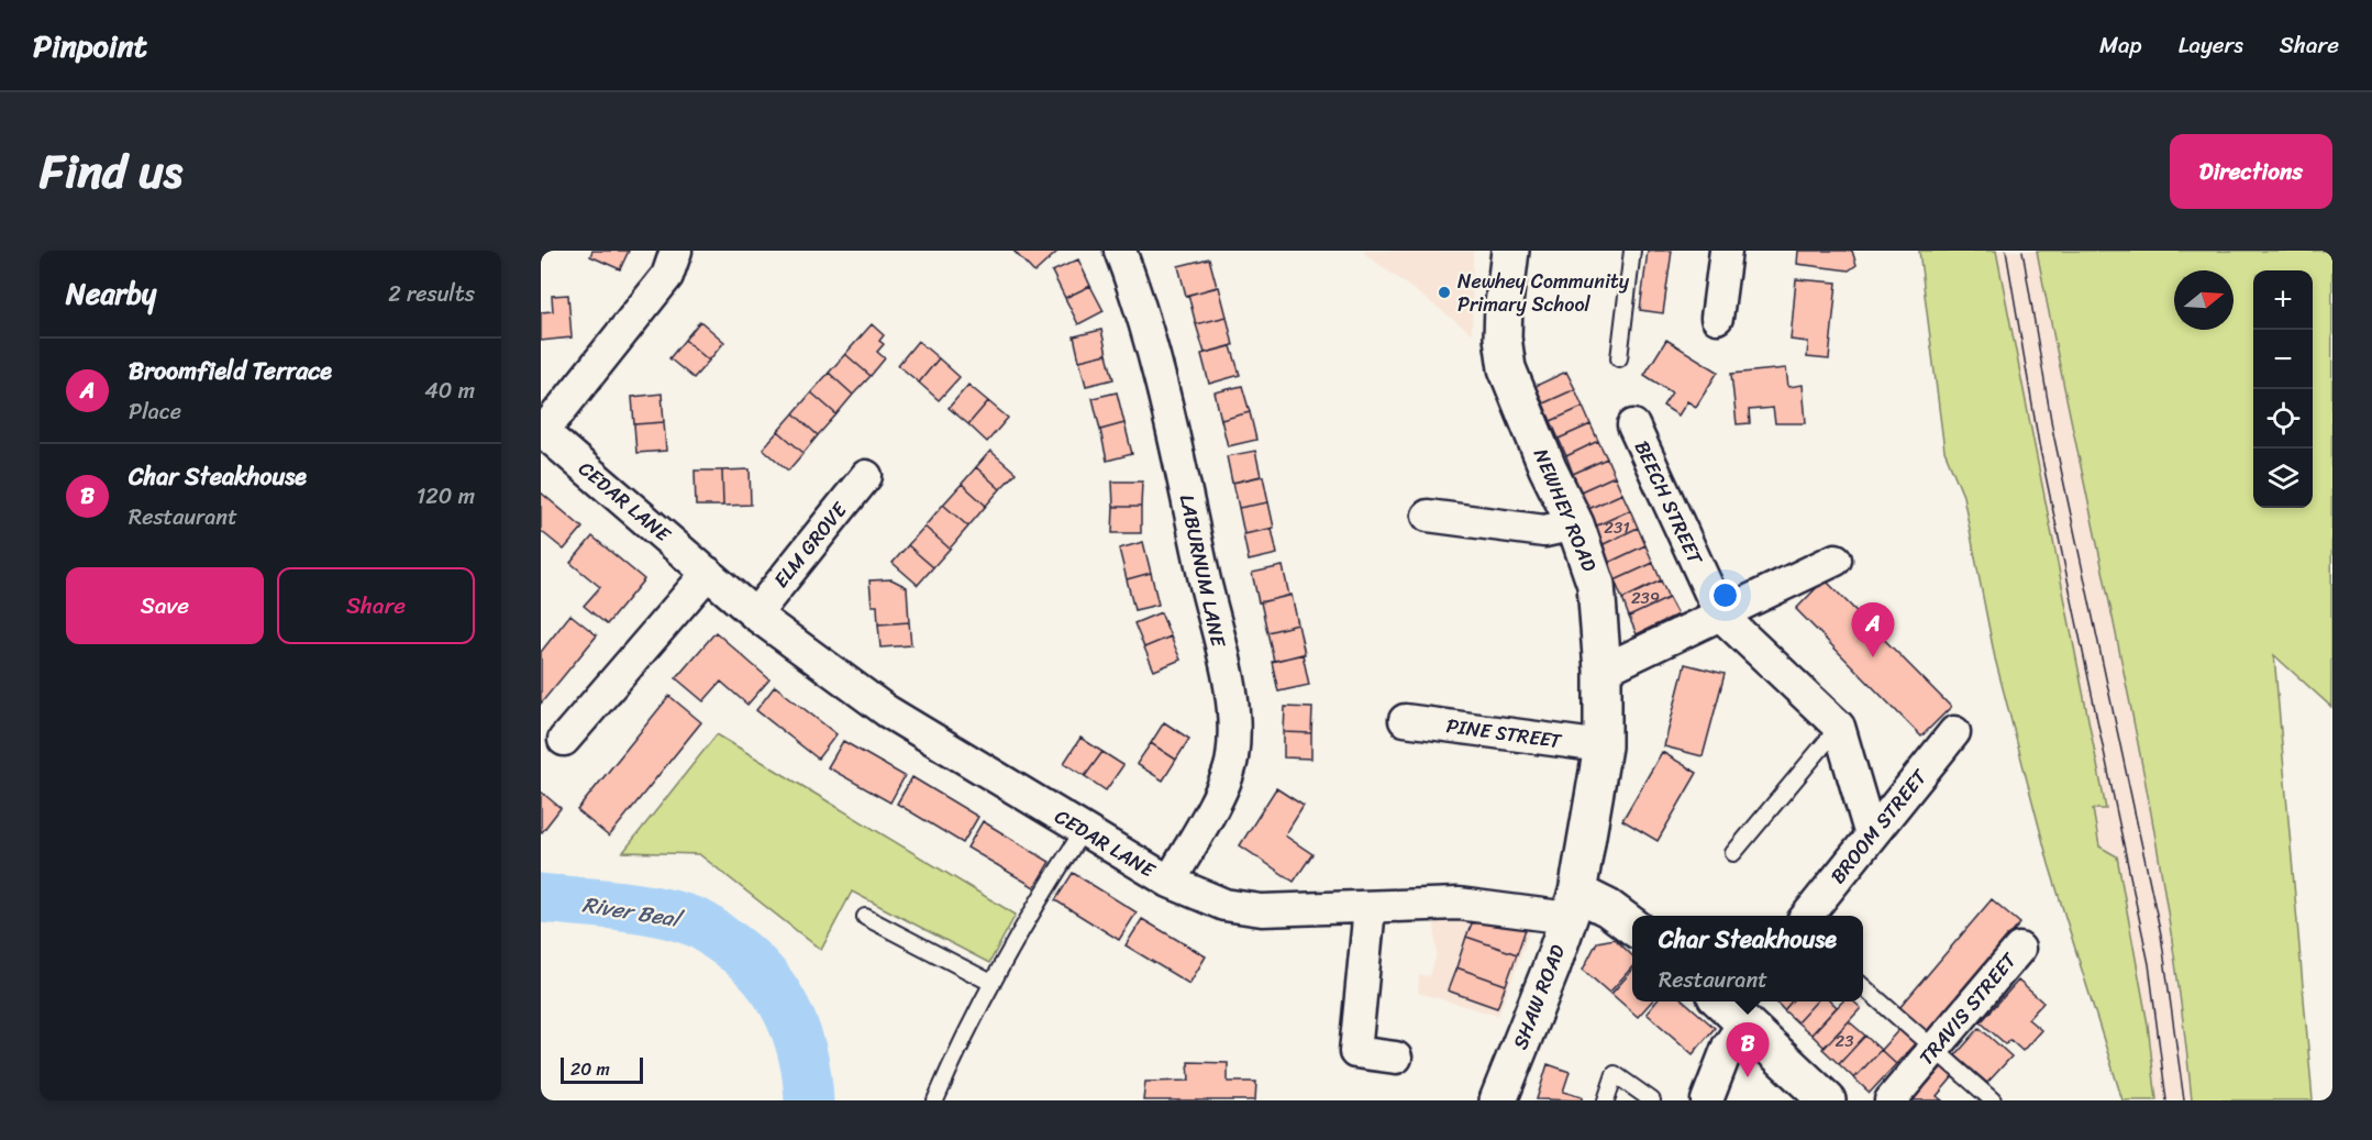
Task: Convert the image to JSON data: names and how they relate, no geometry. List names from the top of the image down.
{
  "streets": {
    "main road": ["NEWHEY ROAD", "SHAW ROAD"],
    "street": [
      "CEDAR LANE",
      "BEECH STREET",
      "ELM GROVE",
      "LABURNUM LANE",
      "PINE STREET",
      "BROOM STREET",
      "TRAVIS STREET"
    ]
  },
  "crossings": [
    ["CEDAR LANE", "NEWHEY ROAD"],
    ["CEDAR LANE", "ELM GROVE"],
    ["CEDAR LANE", "LABURNUM LANE"],
    ["CEDAR LANE", "SHAW ROAD"],
    ["NEWHEY ROAD", "PINE STREET"],
    ["NEWHEY ROAD", "SHAW ROAD"]
  ],
  "water": ["River Beal"],
  "places": ["Newhey Community Primary School"],
  "house_numbers": ["231", "239", "23"],
  "scale_bar": "20 m",
  "north": "right",
  "page": {
    "header": "Pinpoint",
    "nav": ["Map", "Layers", "Share"],
    "title": "Find us",
    "buttons": [
      "Directions",
      ["Save", "Share"]
    ],
    "heading": ["Nearby", "2 results"],
    "map_buttons": ["+", "−"],
    "list": [
      {
        "mark": "A",
        "name": "Broomfield Terrace",
        "note": "Place",
        "value": "40 m"
      },
      {
        "mark": "B",
        "name": "Char Steakhouse",
        "note": "Restaurant",
        "value": "120 m"
      }
    ],
    "pins": ["A", "B"],
    "popup": ["Char Steakhouse", "Restaurant"],
    "scale": "20 m"
  }
}
